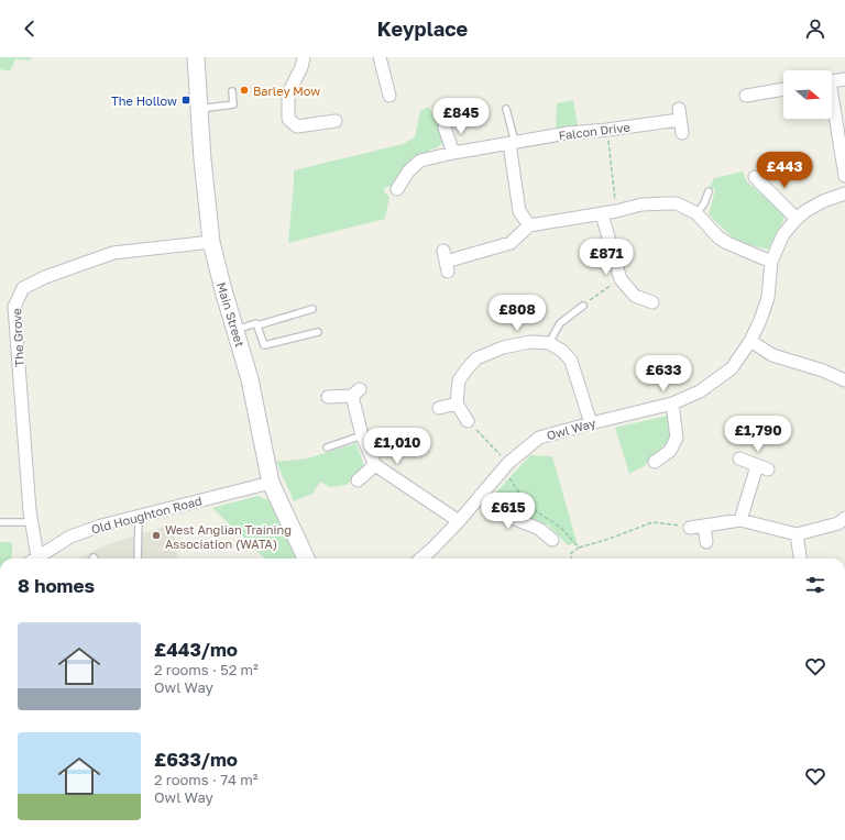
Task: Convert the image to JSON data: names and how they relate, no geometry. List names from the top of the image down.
{
  "streets": {
    "main road": ["Main Street"],
    "street": [
      "Falcon Drive",
      "The Grove",
      "Owl Way",
      "Old Houghton Road"
    ]
  },
  "crossings": [
    ["Main Street", "The Grove"],
    ["Main Street", "Old Houghton Road"]
  ],
  "places": {
    "other": ["Barley Mow", "West Anglian Training Association (WATA)"],
    "transit": ["The Hollow"]
  },
  "north": "right",
  "page": {
    "header": "Keyplace",
    "price": [
      "£845",
      "£443",
      "£871",
      "£808",
      "£633",
      "£1,790",
      "£1,010",
      "£615"
    ],
    "heading": "8 homes",
    "list": [
      {
        "name": "£443/mo",
        "note": "2 rooms · 52 m² · Owl Way"
      },
      {
        "name": "£633/mo",
        "note": "2 rooms · 74 m² · Owl Way"
      }
    ]
  }
}
